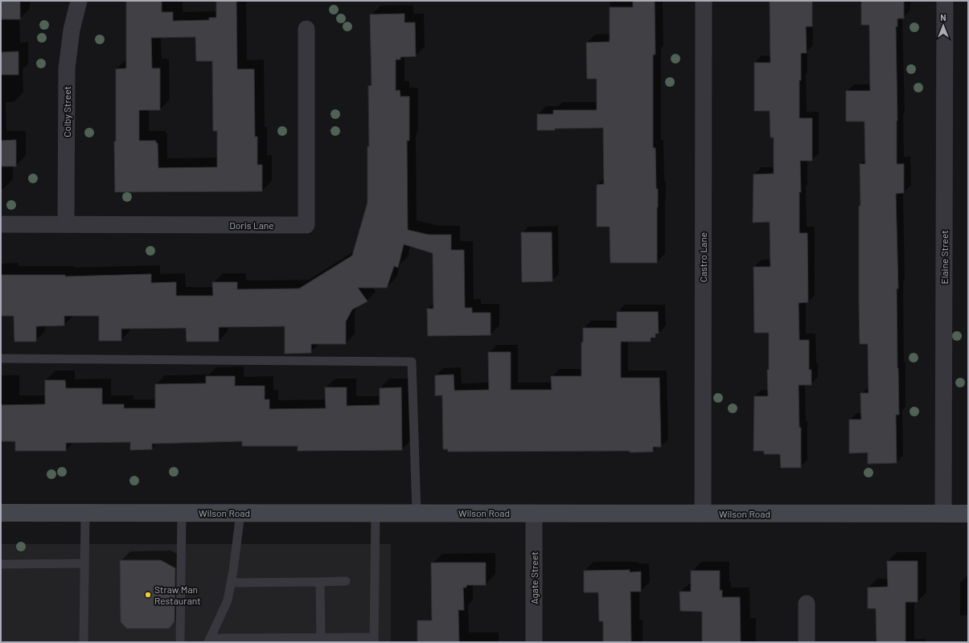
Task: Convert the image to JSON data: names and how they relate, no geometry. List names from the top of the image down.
{
  "streets": {
    "street": [
      "Colby Street",
      "Doris Lane",
      "Castro Lane",
      "Elaine Street",
      "Wilson Road",
      "Agate Street"
    ]
  },
  "crossings": [
    ["Colby Street", "Doris Lane"],
    ["Castro Lane", "Wilson Road"],
    ["Elaine Street", "Wilson Road"],
    ["Wilson Road", "Agate Street"]
  ],
  "places": ["Straw Man Restaurant"],
  "north": "top"
}
